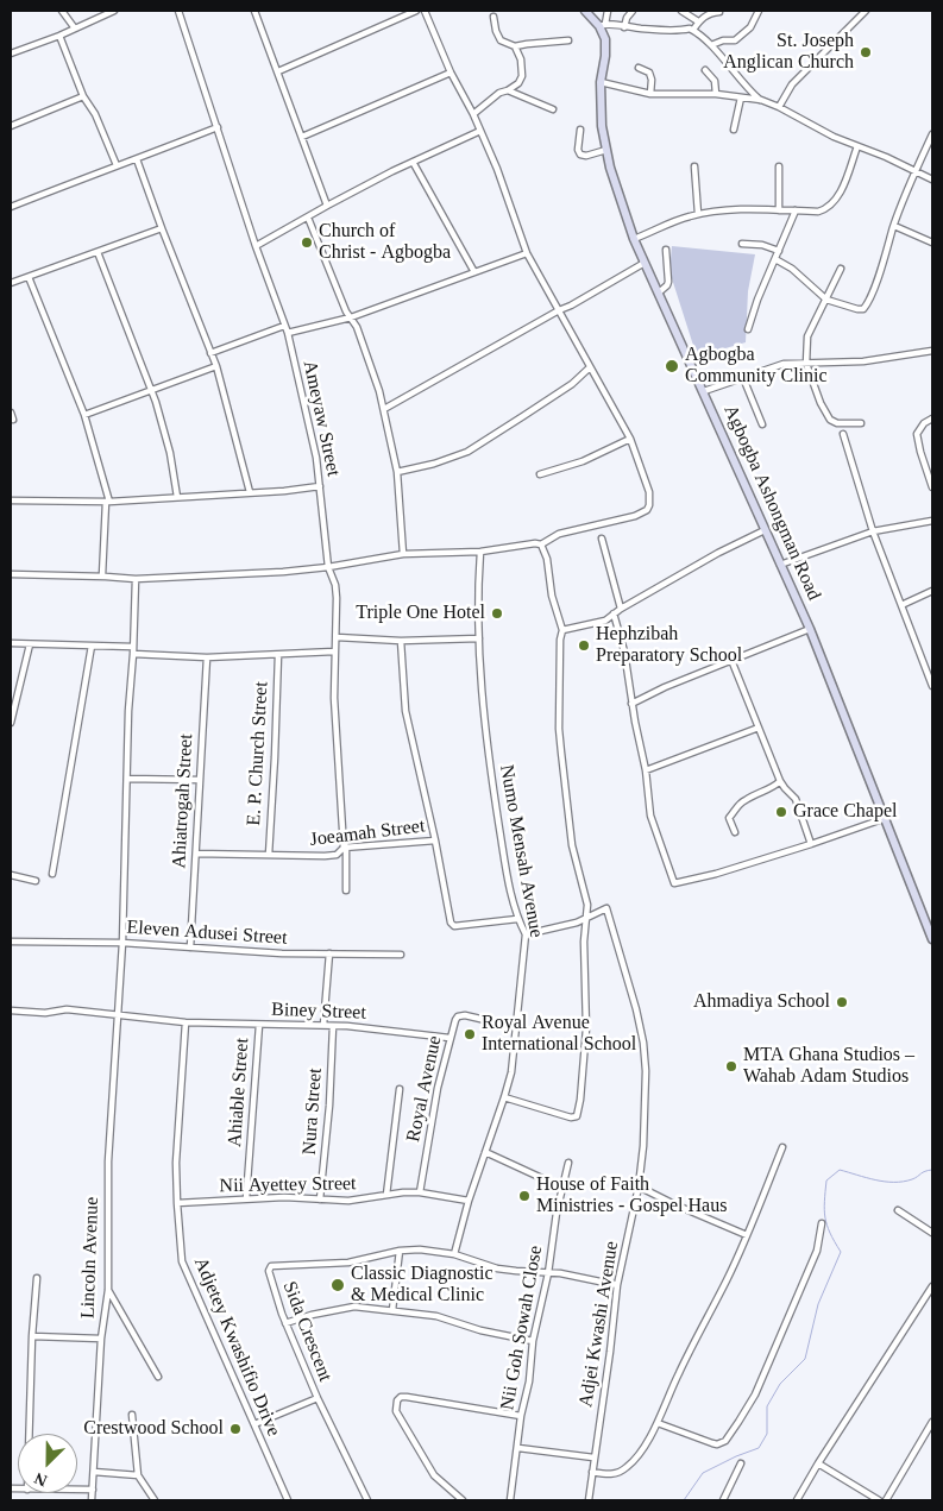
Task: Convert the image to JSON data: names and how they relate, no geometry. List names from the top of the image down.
{
  "streets": {
    "street": [
      "Ameyaw Street",
      "Agbogba Ashongman Road",
      "E. P. Church Street",
      "Ahiatrogah Street",
      "Joeamah Street",
      "Numo Mensah Avenue",
      "Eleven Adusei Street",
      "Biney Street",
      "Royal Avenue",
      "Ahiable Street",
      "Nura Street",
      "Nii Ayettey Street",
      "Lincoln Avenue",
      "Adjei Kwashi Avenue",
      "Nii Goh Sowah Close",
      "Sida Crescent",
      "Adjetey Kwashifio Drive"
    ]
  },
  "crossings": [
    ["Ameyaw Street", "Joeamah Street"],
    ["E. P. Church Street", "Joeamah Street"],
    ["Ahiatrogah Street", "Joeamah Street"],
    ["Ahiatrogah Street", "Eleven Adusei Street"],
    ["Numo Mensah Avenue", "Royal Avenue"],
    ["Numo Mensah Avenue", "Nii Ayettey Street"],
    ["Numo Mensah Avenue", "Sida Crescent"],
    ["Eleven Adusei Street", "Lincoln Avenue"],
    ["Biney Street", "Royal Avenue"],
    ["Biney Street", "Ahiable Street"],
    ["Biney Street", "Nura Street"],
    ["Biney Street", "Lincoln Avenue"],
    ["Biney Street", "Adjetey Kwashifio Drive"],
    ["Royal Avenue", "Nii Ayettey Street"],
    ["Ahiable Street", "Nii Ayettey Street"],
    ["Nura Street", "Nii Ayettey Street"],
    ["Nii Ayettey Street", "Adjetey Kwashifio Drive"],
    ["Adjei Kwashi Avenue", "Sida Crescent"],
    ["Nii Goh Sowah Close", "Sida Crescent"]
  ],
  "places": [
    "St. Joseph Anglican Church",
    "Church of Christ - Agbogba",
    "Agbogba Community Clinic",
    "Triple One Hotel",
    "Hephzibah Preparatory School",
    "Grace Chapel",
    "Ahmadiya School",
    "Royal Avenue International School",
    "MTA Ghana Studios – Wahab Adam Studios",
    "House of Faith Ministries - Gospel Haus",
    "Classic Diagnostic & Medical Clinic",
    "Crestwood School"
  ],
  "north": "bottom left"
}
